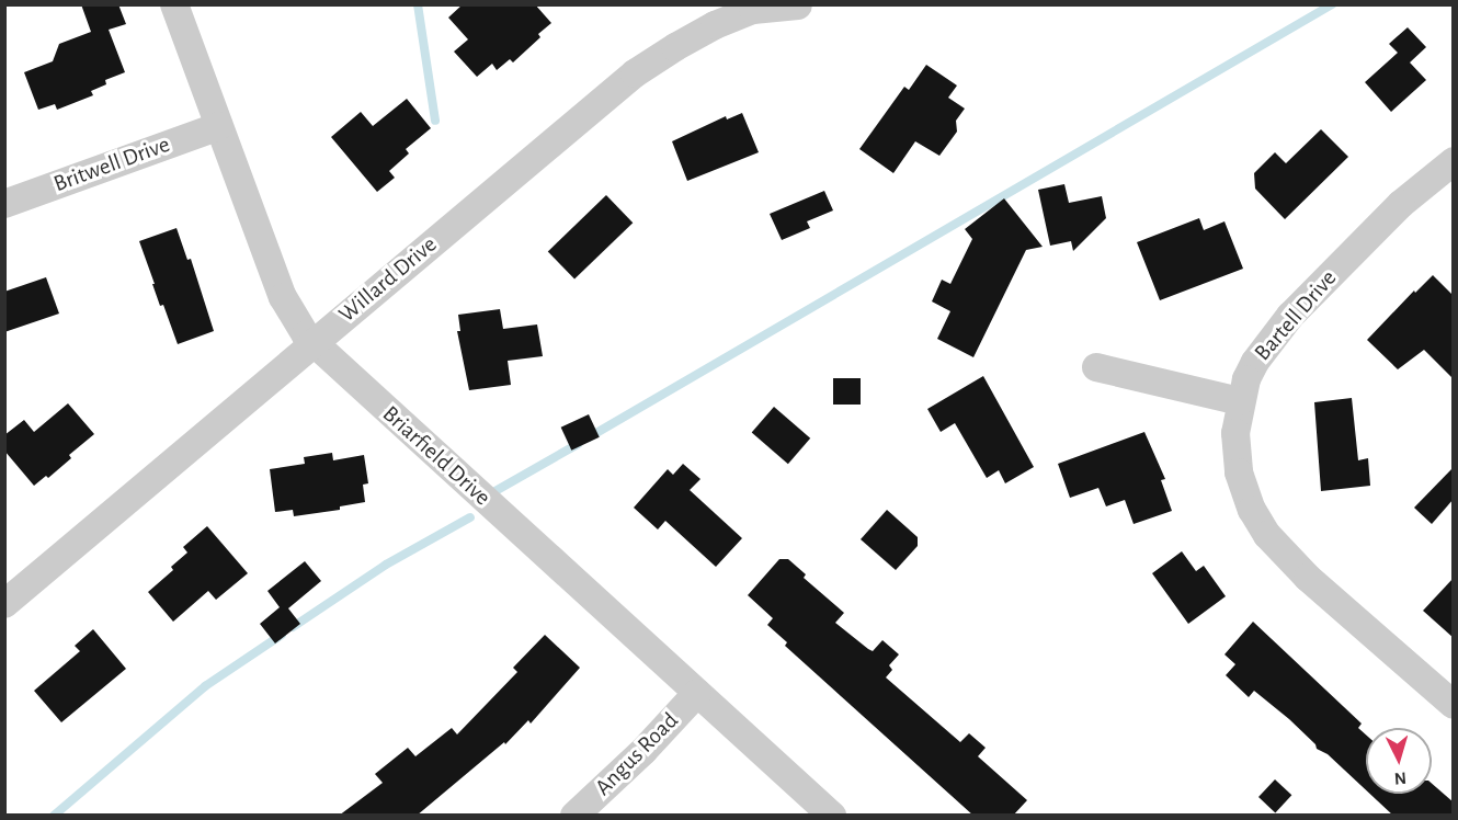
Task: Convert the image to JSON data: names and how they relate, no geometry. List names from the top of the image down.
{
  "streets": {
    "street": [
      "Britwell Drive",
      "Willard Drive",
      "Bartell Drive",
      "Briarfield Drive",
      "Angus Road"
    ]
  },
  "crossings": [
    ["Britwell Drive", "Briarfield Drive"],
    ["Willard Drive", "Briarfield Drive"],
    ["Briarfield Drive", "Angus Road"]
  ],
  "north": "bottom"
}
